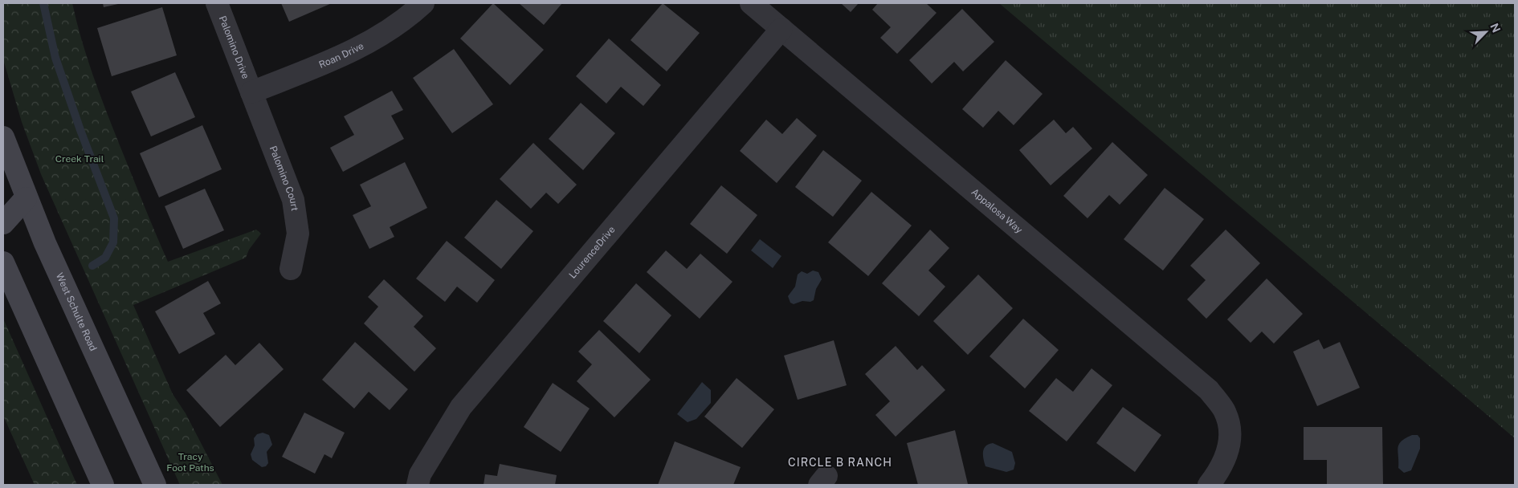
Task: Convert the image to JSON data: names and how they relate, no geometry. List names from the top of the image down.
{
  "streets": {
    "main road": ["West Schulte Road"],
    "street": [
      "Palomino Drive",
      "Roan Drive",
      "Palomino Court",
      "Appalosa Way",
      "LourenceDrive"
    ]
  },
  "crossings": [
    ["Palomino Drive", "Roan Drive"],
    ["Palomino Drive", "Palomino Court"],
    ["Roan Drive", "Palomino Court"],
    ["Appalosa Way", "LourenceDrive"]
  ],
  "districts": ["CIRCLE B RANCH"],
  "parks": ["Creek Trail", "Tracy Foot Paths"],
  "north": "top right"
}
